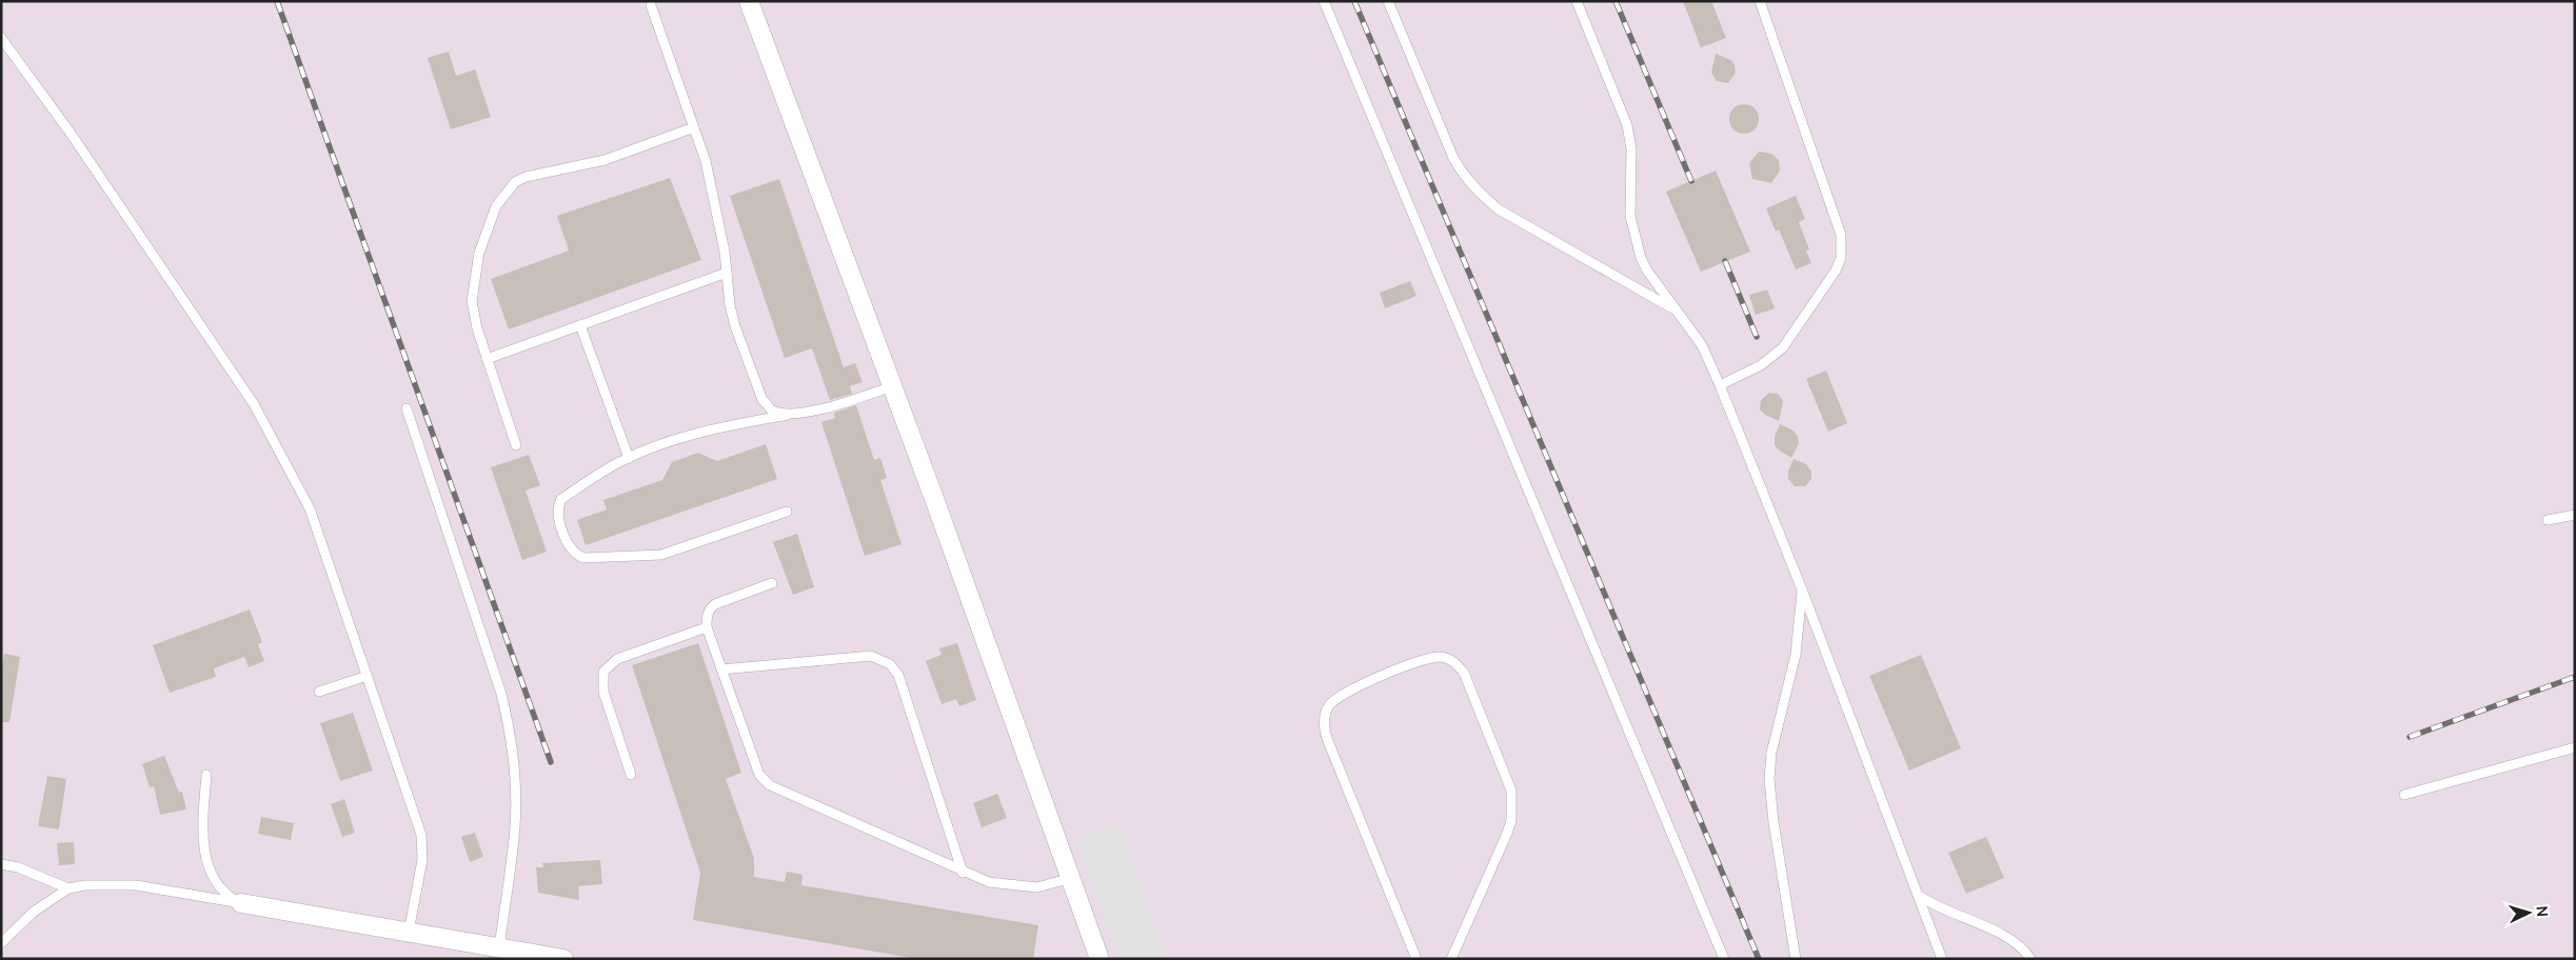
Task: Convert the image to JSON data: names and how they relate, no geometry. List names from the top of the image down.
{
  "north": "right"
}
